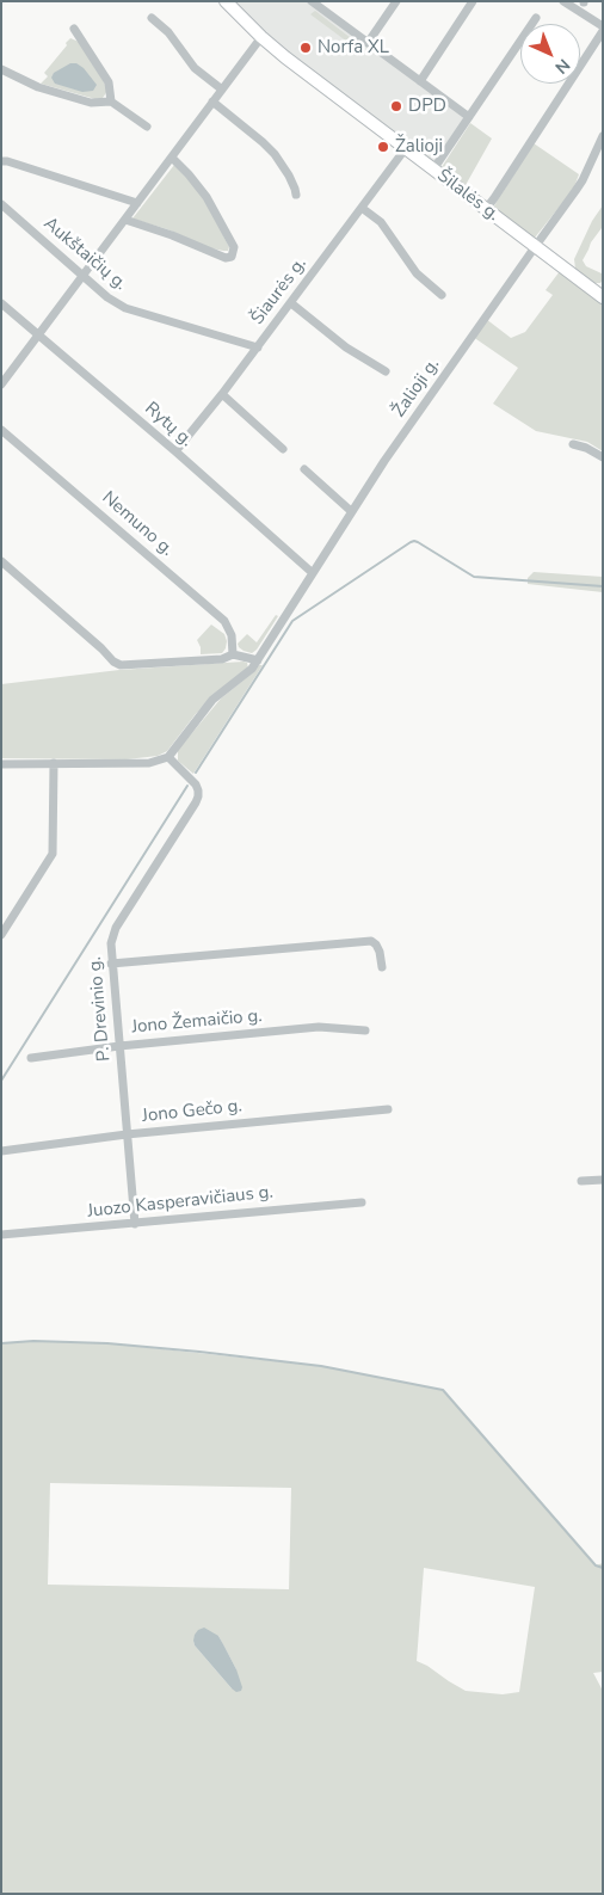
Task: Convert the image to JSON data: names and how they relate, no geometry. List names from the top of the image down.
{
  "streets": {
    "main road": ["Šilalės g."],
    "street": [
      "Aukštaičių g.",
      "Šiaurės g.",
      "Žalioji g.",
      "Rytų g.",
      "Nemuno g.",
      "P. Drevinio g.",
      "Jono Žemaičio g.",
      "Jono Gečo g.",
      "Juozo Kasperavičiaus g."
    ]
  },
  "crossings": [
    ["Šilalės g.", "Šiaurės g."],
    ["Šilalės g.", "Žalioji g."],
    ["Aukštaičių g.", "Šiaurės g."],
    ["Šiaurės g.", "Rytų g."],
    ["Žalioji g.", "Rytų g."],
    ["Žalioji g.", "P. Drevinio g."],
    ["P. Drevinio g.", "Jono Žemaičio g."],
    ["P. Drevinio g.", "Jono Gečo g."],
    ["P. Drevinio g.", "Juozo Kasperavičiaus g."]
  ],
  "places": ["Norfa XL", "DPD", "Žalioji"],
  "north": "bottom right"
}
